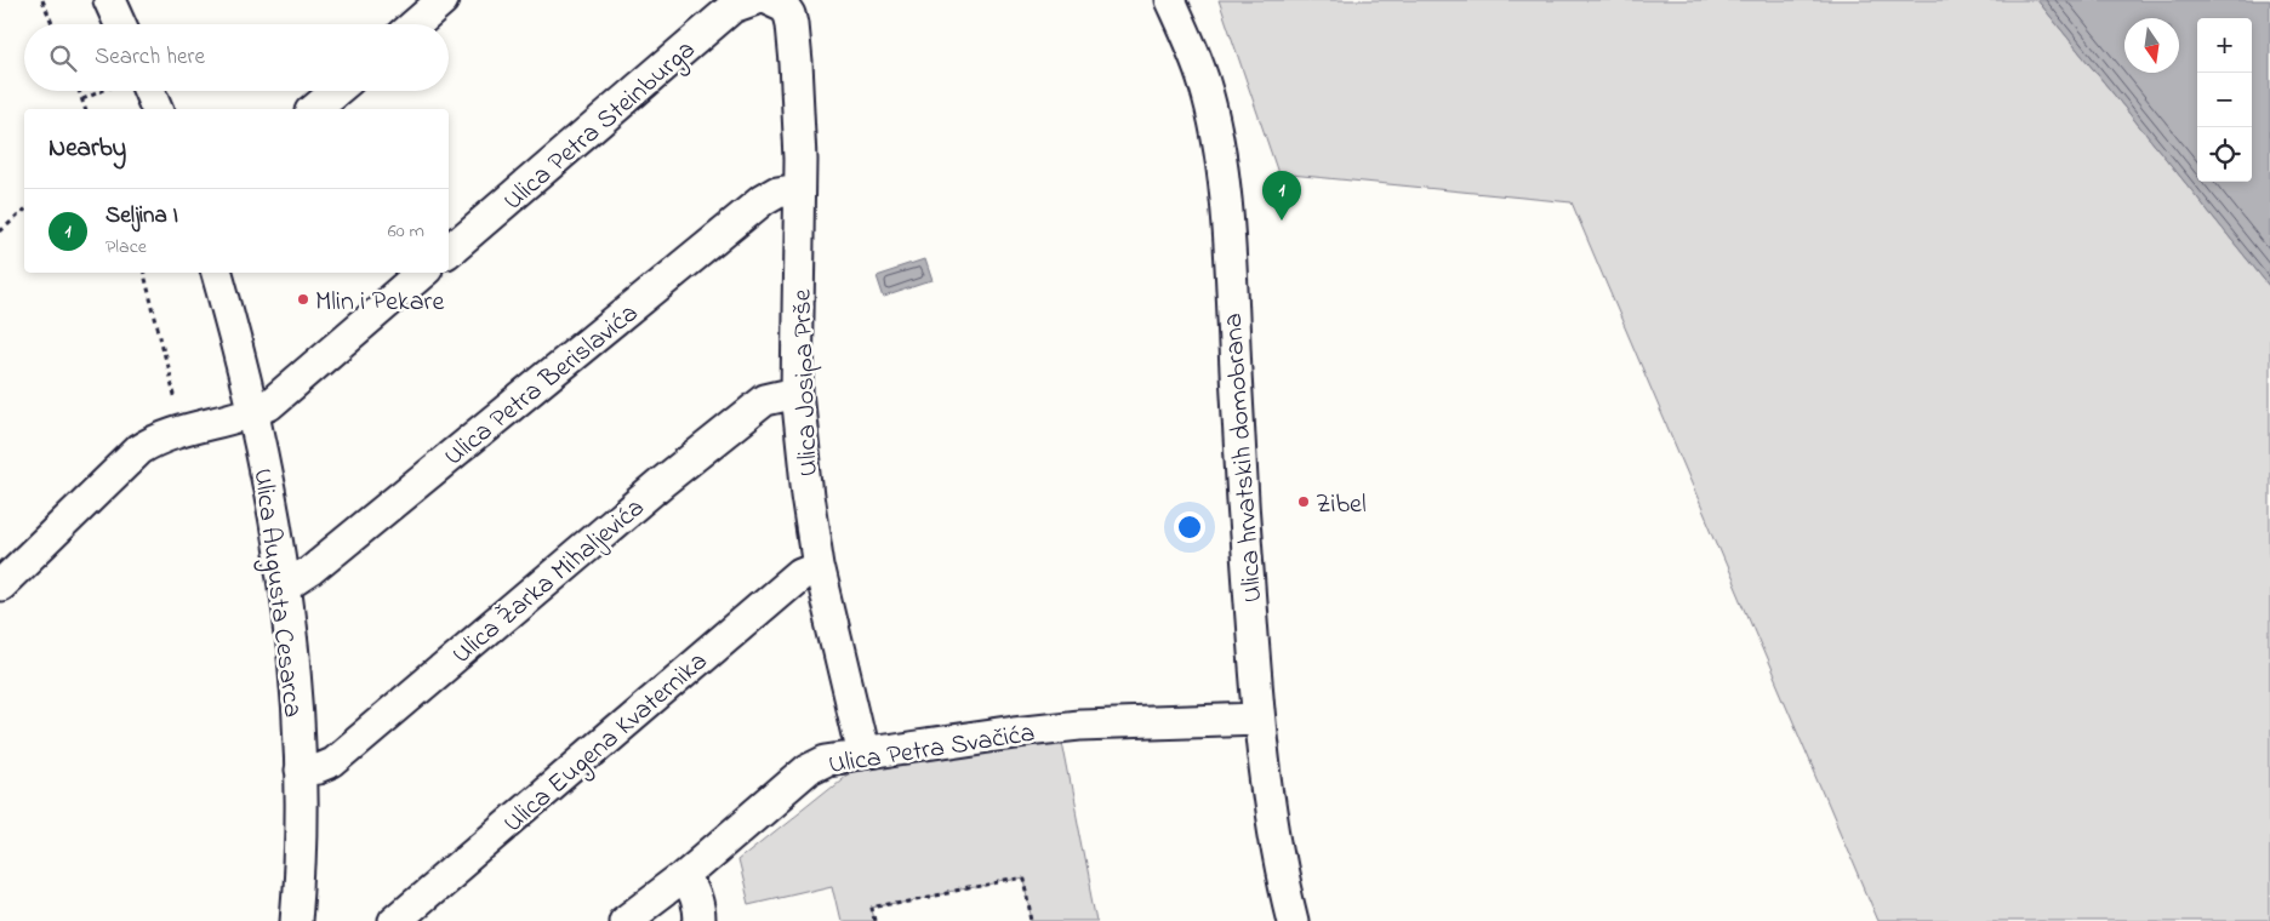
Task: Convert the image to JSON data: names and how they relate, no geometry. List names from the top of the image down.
{
  "streets": {
    "street": [
      "Ulica Petra Steinburga",
      "Ulica Petra Berislavića",
      "Ulica Josipa Prše",
      "Ulica hrvatskih domobrana",
      "Ulica Žarka Mihaljevića",
      "Ulica Augusta Cesarca",
      "Ulica Eugena Kvaternika",
      "Ulica Petra Svačića"
    ]
  },
  "crossings": [
    ["Ulica Petra Berislavića", "Ulica Josipa Prše"],
    ["Ulica Petra Berislavića", "Ulica Augusta Cesarca"],
    ["Ulica Josipa Prše", "Ulica Žarka Mihaljevića"],
    ["Ulica Josipa Prše", "Ulica Eugena Kvaternika"],
    ["Ulica Josipa Prše", "Ulica Petra Svačića"],
    ["Ulica hrvatskih domobrana", "Ulica Petra Svačića"],
    ["Ulica Žarka Mihaljevića", "Ulica Augusta Cesarca"]
  ],
  "places": ["Mlin i Pekare", "Zibel"],
  "north": "bottom",
  "page": {
    "map_buttons": ["+", "−"],
    "search": "Search here",
    "heading": "Nearby",
    "pins": "1",
    "list": [
      {
        "mark": "1",
        "name": "Seljina I",
        "note": "Place",
        "value": "60 m"
      }
    ]
  }
}
